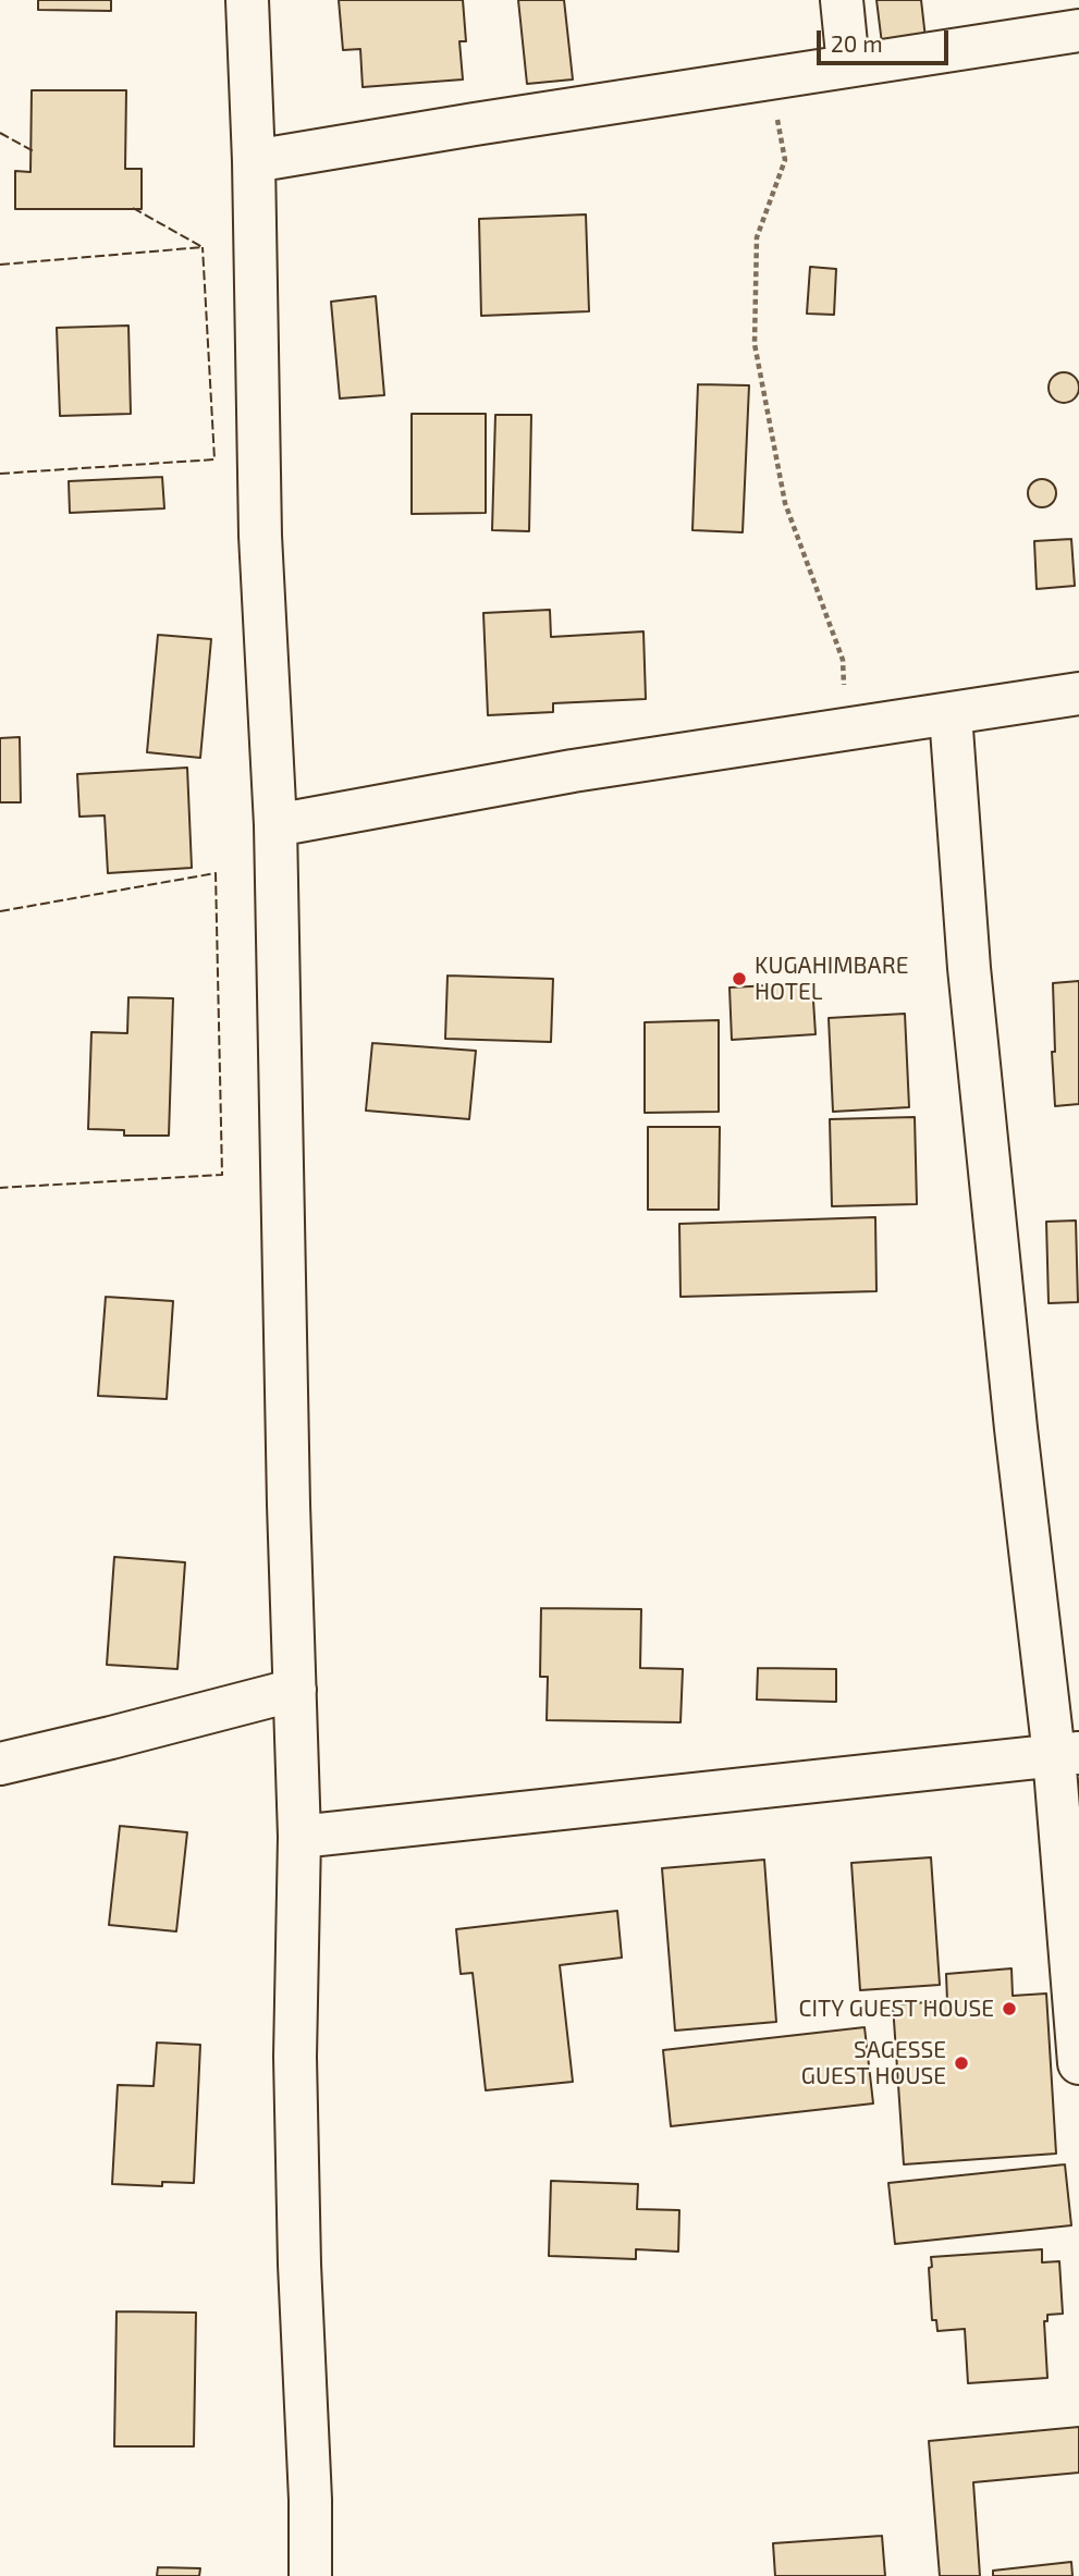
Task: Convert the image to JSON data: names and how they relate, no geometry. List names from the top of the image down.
{
  "places": ["KUGAHIMBARE HOTEL", "CITY GUEST HOUSE", "SAGESSE GUEST HOUSE"],
  "scale_bar": "20 m"
}
